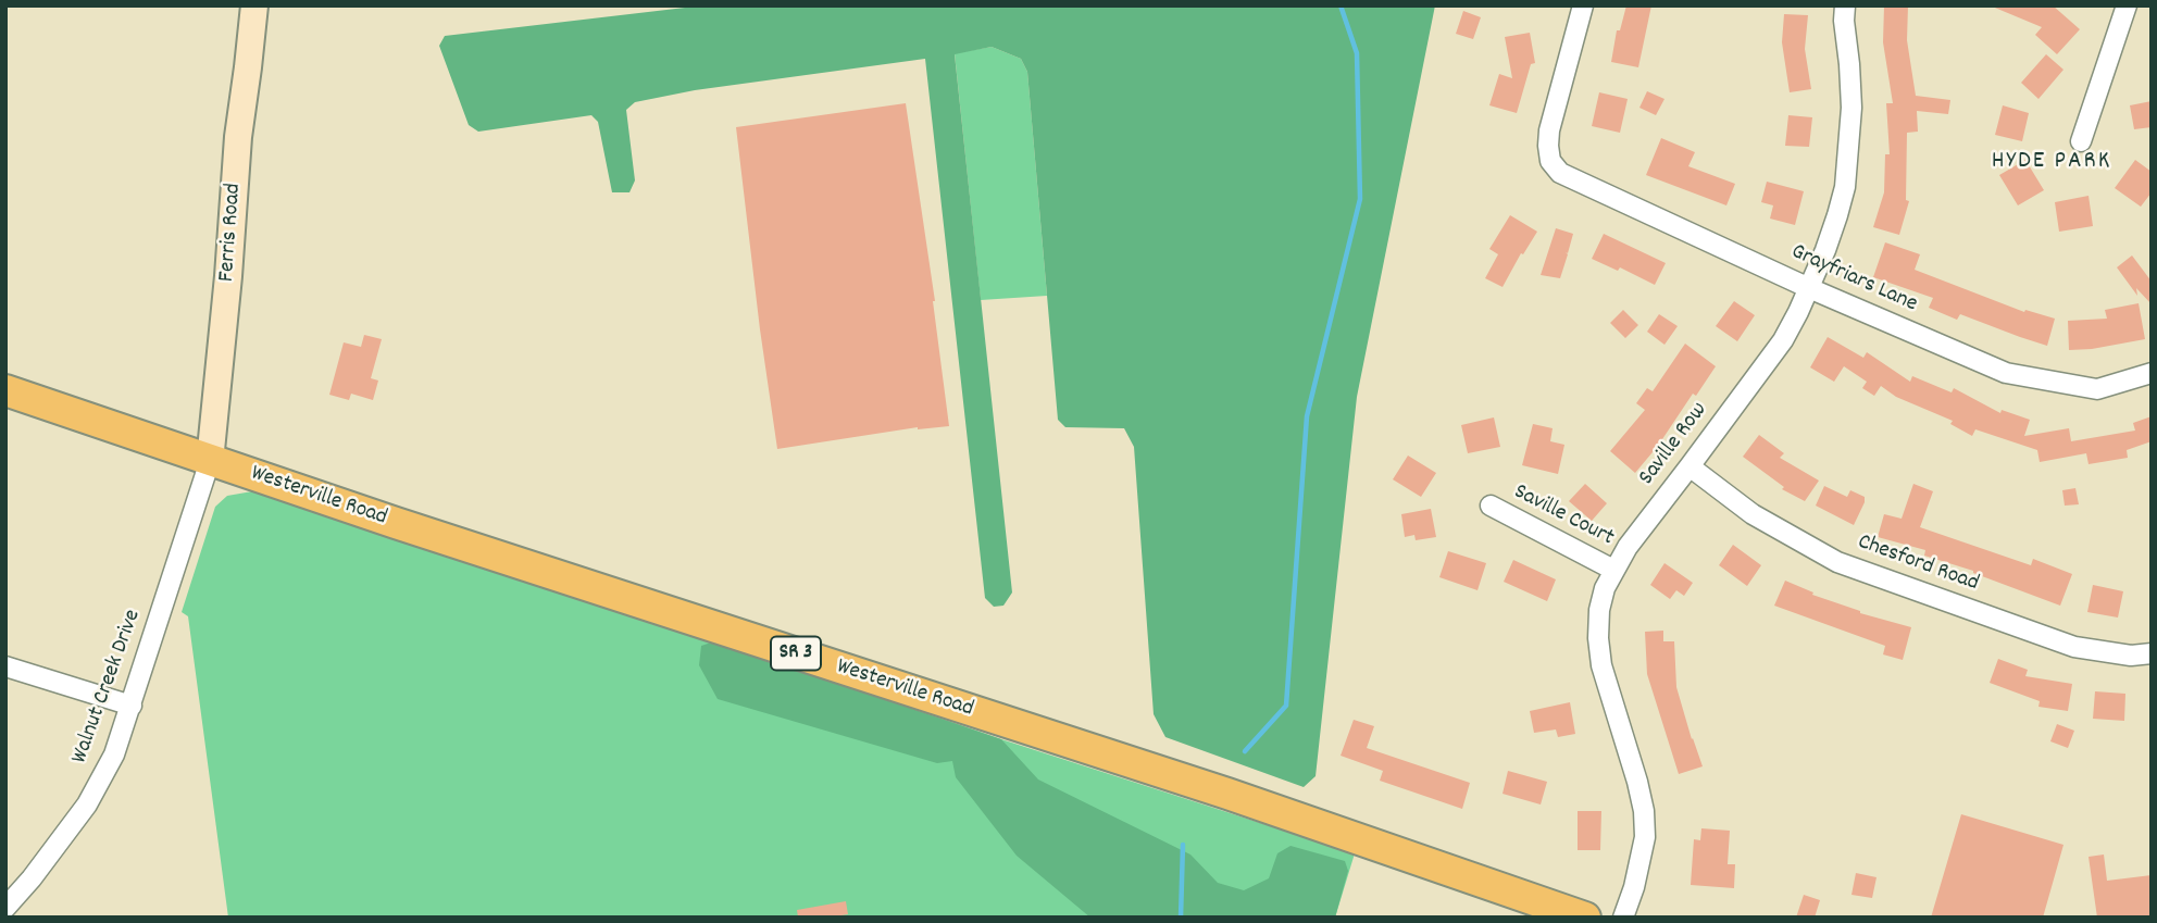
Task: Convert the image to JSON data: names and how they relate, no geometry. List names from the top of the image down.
{
  "streets": {
    "main road": ["Ferris Road", "Westerville Road", "SR 3"],
    "street": [
      "Grayfriars Lane",
      "Saville Row",
      "Saville Court",
      "Chesford Road",
      "Walnut Creek Drive"
    ]
  },
  "crossings": [
    ["Ferris Road", "Westerville Road"],
    ["Ferris Road", "Walnut Creek Drive"],
    ["Grayfriars Lane", "Saville Row"],
    ["Saville Row", "Saville Court"],
    ["Saville Row", "Chesford Road"],
    ["Westerville Road", "Walnut Creek Drive"]
  ],
  "districts": ["HYDE PARK"]
}
